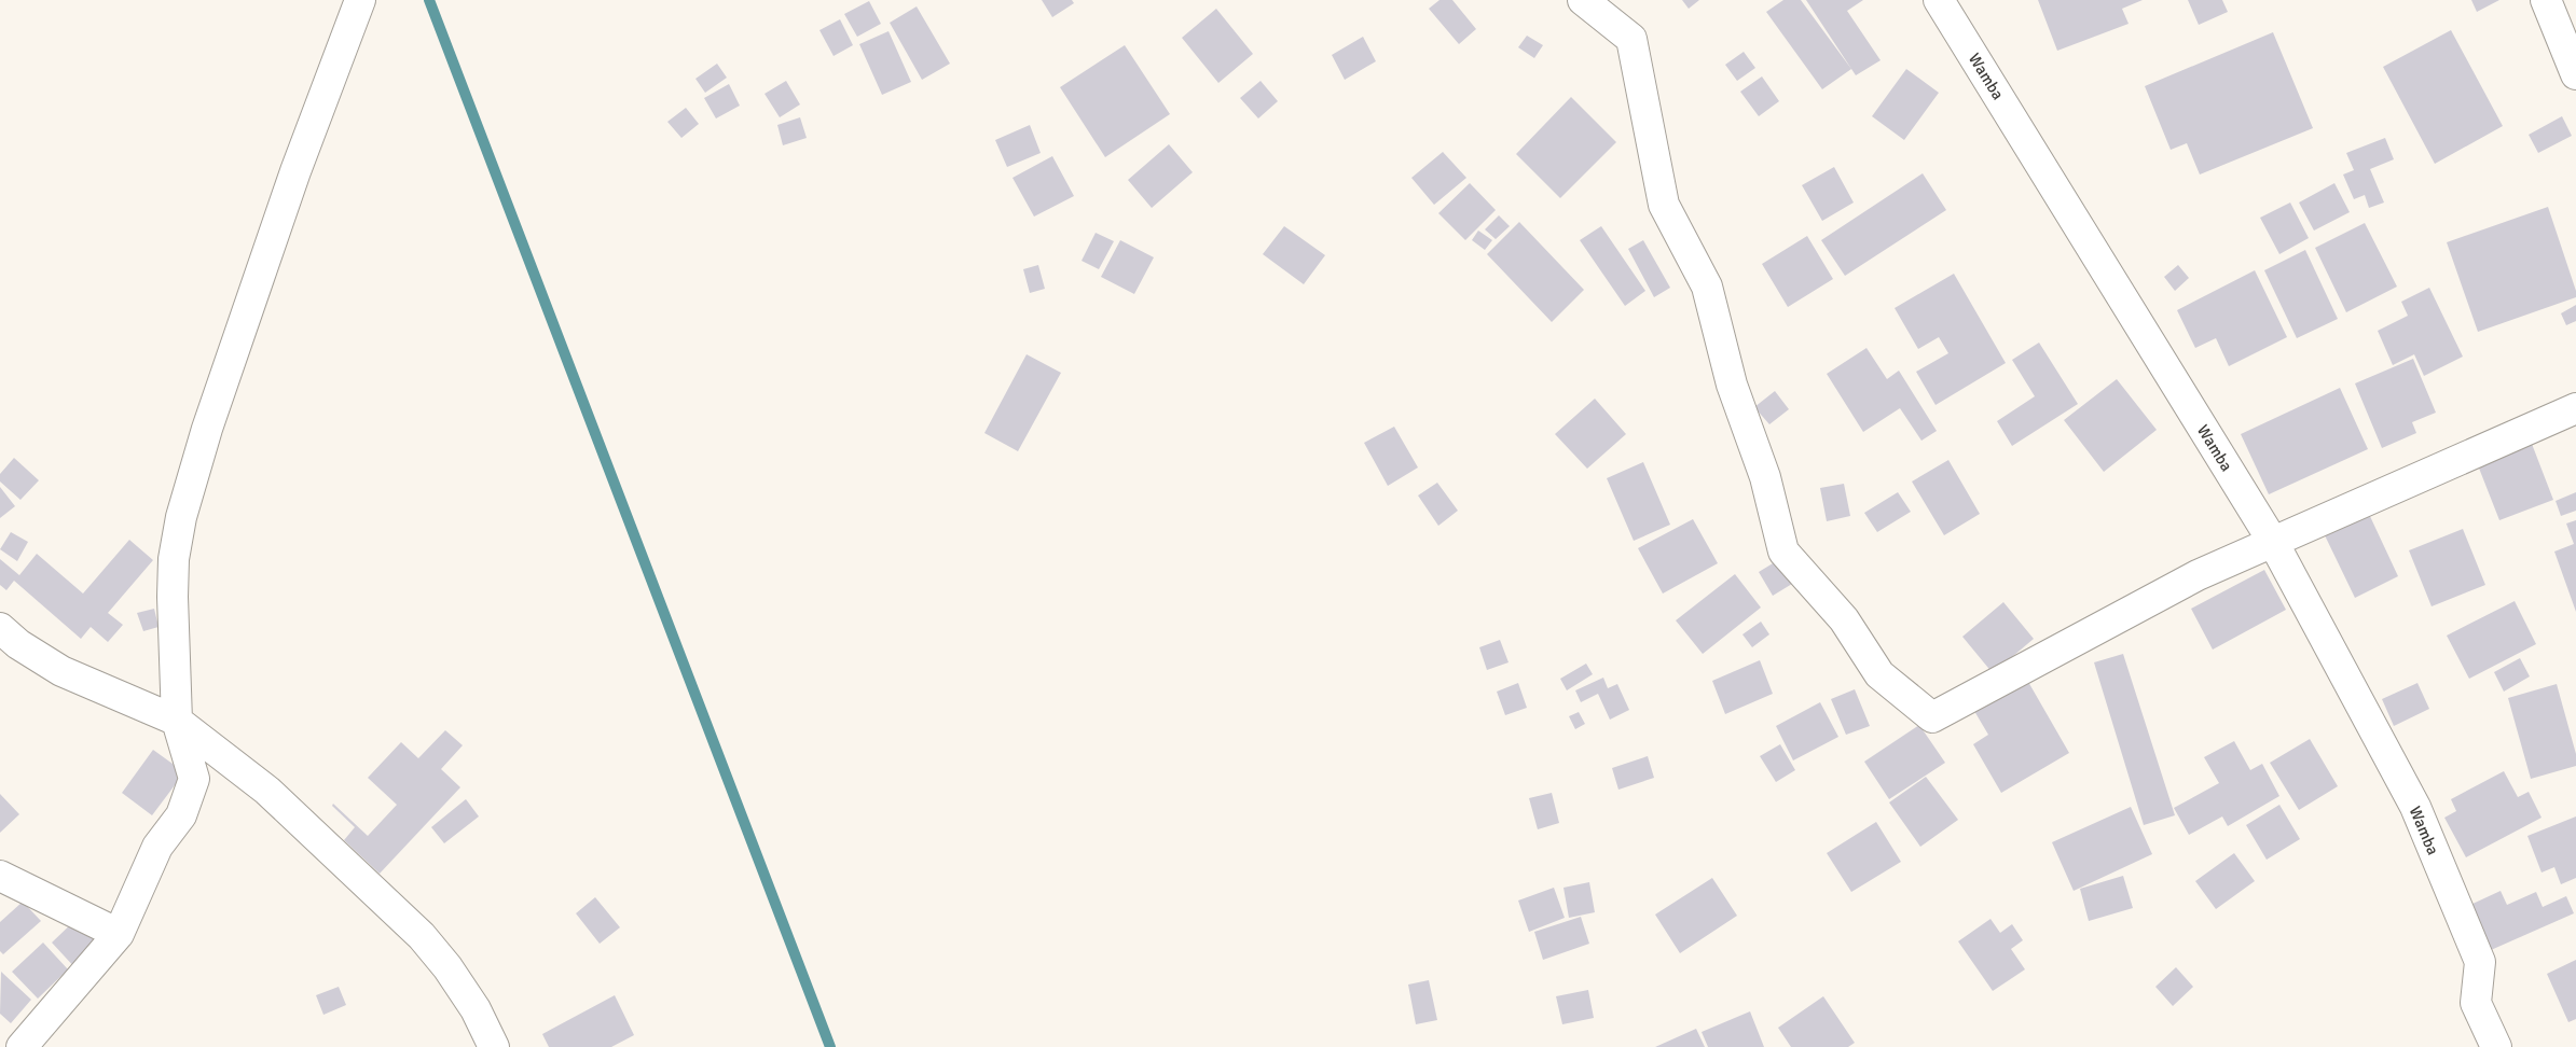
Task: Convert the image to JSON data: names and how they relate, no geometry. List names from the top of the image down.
{
  "streets": {
    "street": ["Wamba"]
  }
}
